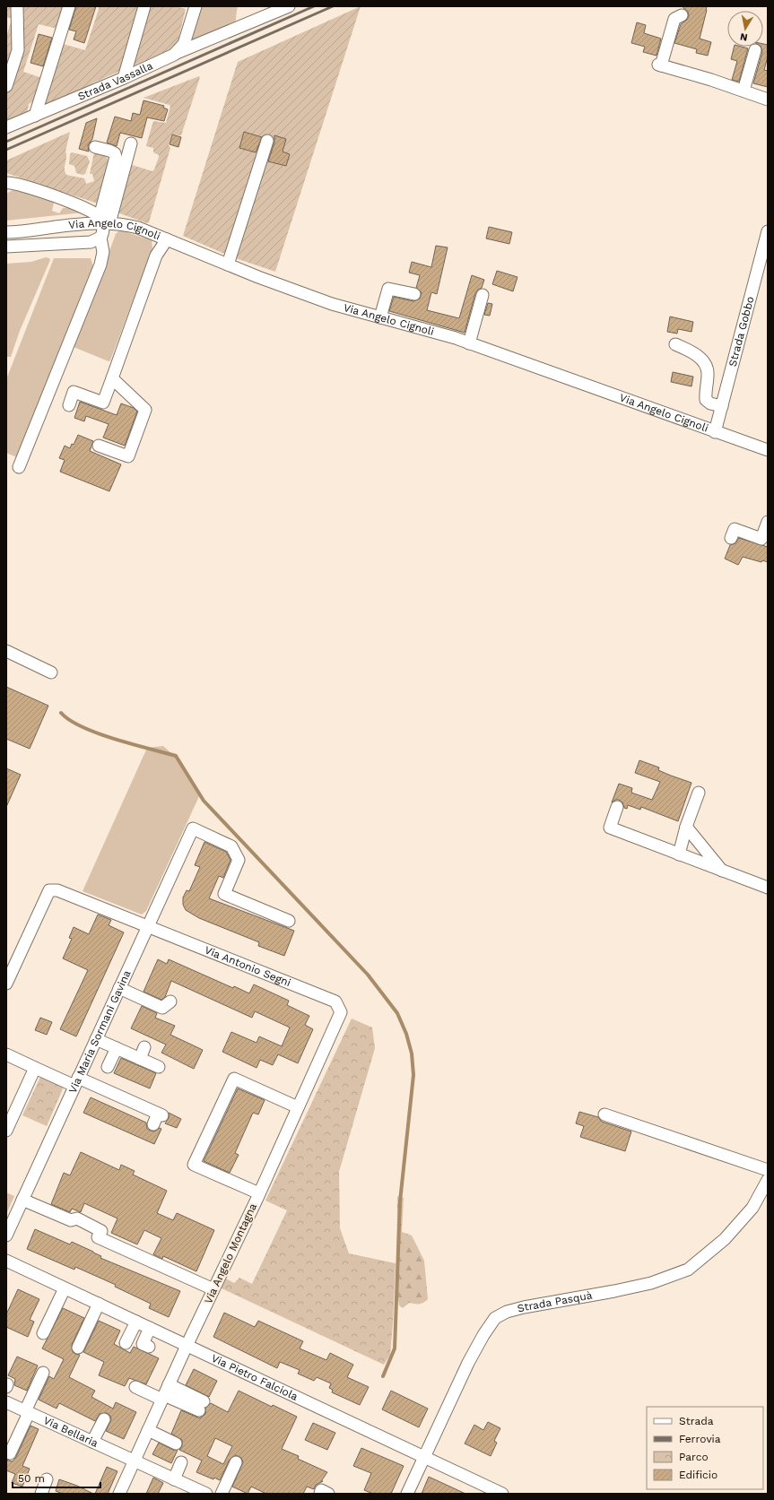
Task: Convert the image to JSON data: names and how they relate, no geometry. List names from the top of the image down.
{
  "streets": {
    "street": [
      "Strada Vassalla",
      "Via Angelo Cignoli",
      "Strada Gobbo",
      "Via Antonio Segni",
      "Via Maria Sormani Gavina",
      "Via Angelo Montagna",
      "Strada Pasquà",
      "Via Pietro Falciola",
      "Via Bellaria"
    ]
  },
  "crossings": [
    ["Via Angelo Cignoli", "Strada Gobbo"],
    ["Via Antonio Segni", "Via Maria Sormani Gavina"],
    ["Via Antonio Segni", "Via Angelo Montagna"],
    ["Via Angelo Montagna", "Via Pietro Falciola"],
    ["Via Angelo Montagna", "Via Bellaria"],
    ["Strada Pasquà", "Via Pietro Falciola"]
  ],
  "legend": [
    "Strada",
    "Ferrovia",
    "Parco",
    "Edificio"
  ],
  "scale_bar": "50 m",
  "north": "bottom"
}
